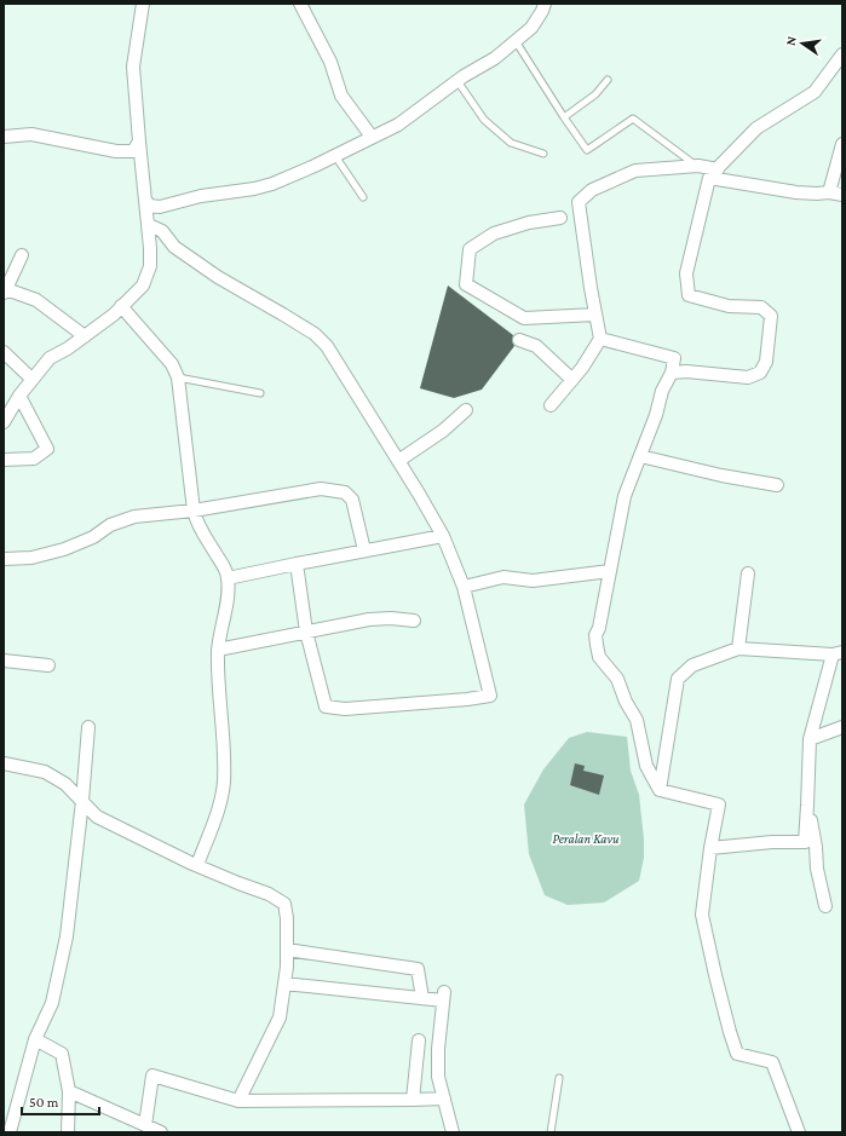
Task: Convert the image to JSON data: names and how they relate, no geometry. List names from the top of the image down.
{
  "parks": ["Peralan Kavu"],
  "scale_bar": "50 m",
  "north": "left"
}
